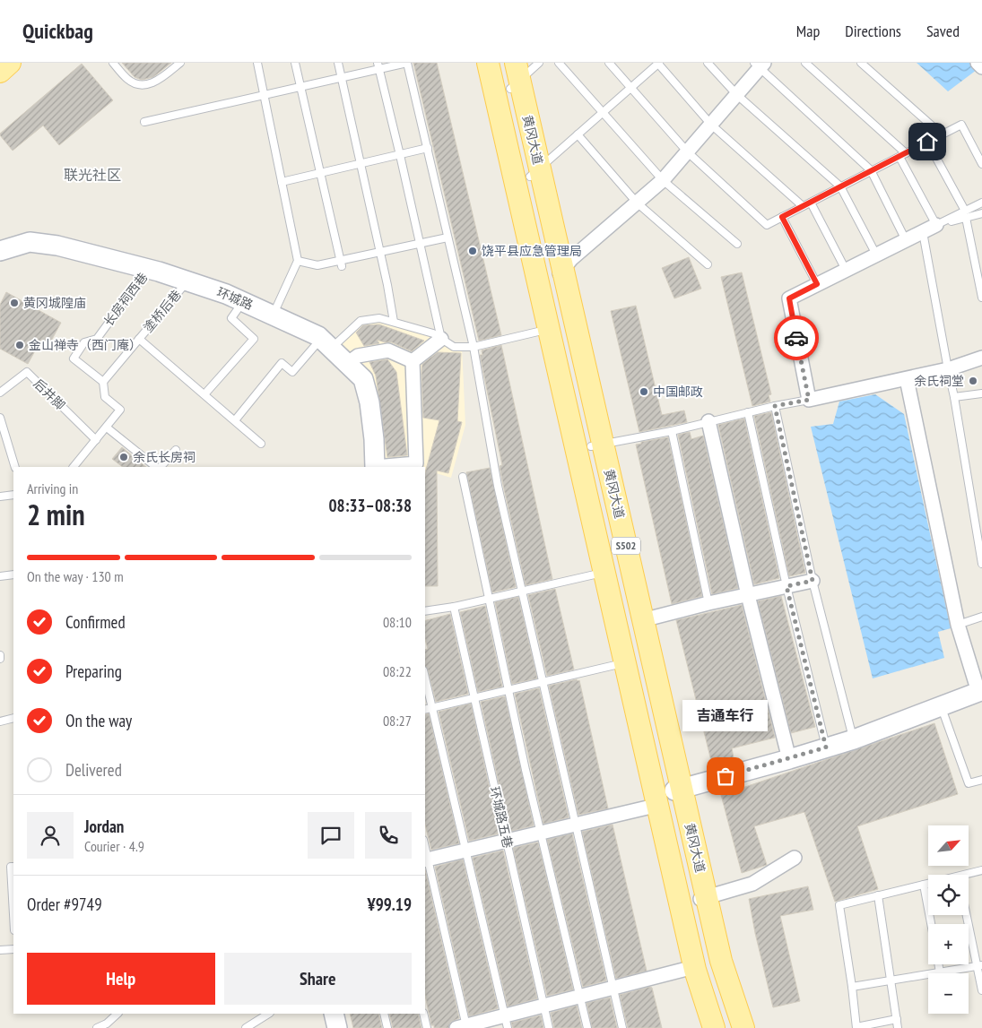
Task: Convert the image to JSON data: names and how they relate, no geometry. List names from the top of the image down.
{
  "streets": {
    "main road": ["黄冈大道", "环城路", "S502"],
    "lane": [
      "长房祠西巷",
      "塗桥后巷",
      "后井脚",
      "环城路五巷"
    ]
  },
  "crossings": [
    ["环城路", "长房祠西巷"],
    ["环城路", "塗桥后巷"],
    ["长房祠西巷", "塗桥后巷"]
  ],
  "districts": ["联光社区"],
  "places": [
    "饶平县应急管理局",
    "黄冈城隍庙",
    "金山禅寺（西门庵）",
    "余氏祠堂",
    "中国邮政",
    "余氏长房祠",
    "吉通车行"
  ],
  "north": "top right",
  "page": {
    "header": "Quickbag",
    "nav": ["Map", "Directions", "Saved"],
    "heading": ["2 min", "Arriving in", "08:33–08:38"],
    "panel": [
      "Jordan",
      "Courier · 4.9",
      "Order #9749",
      "¥99.19"
    ],
    "bar": "On the way · 130 m",
    "list": [
      ["Confirmed", "08:10"],
      ["Preparing", "08:22"],
      ["On the way", "08:27"],
      "Delivered"
    ],
    "bubble": "吉通车行",
    "map_buttons": ["+", "−"],
    "buttons": ["Help", "Share"]
  }
}
